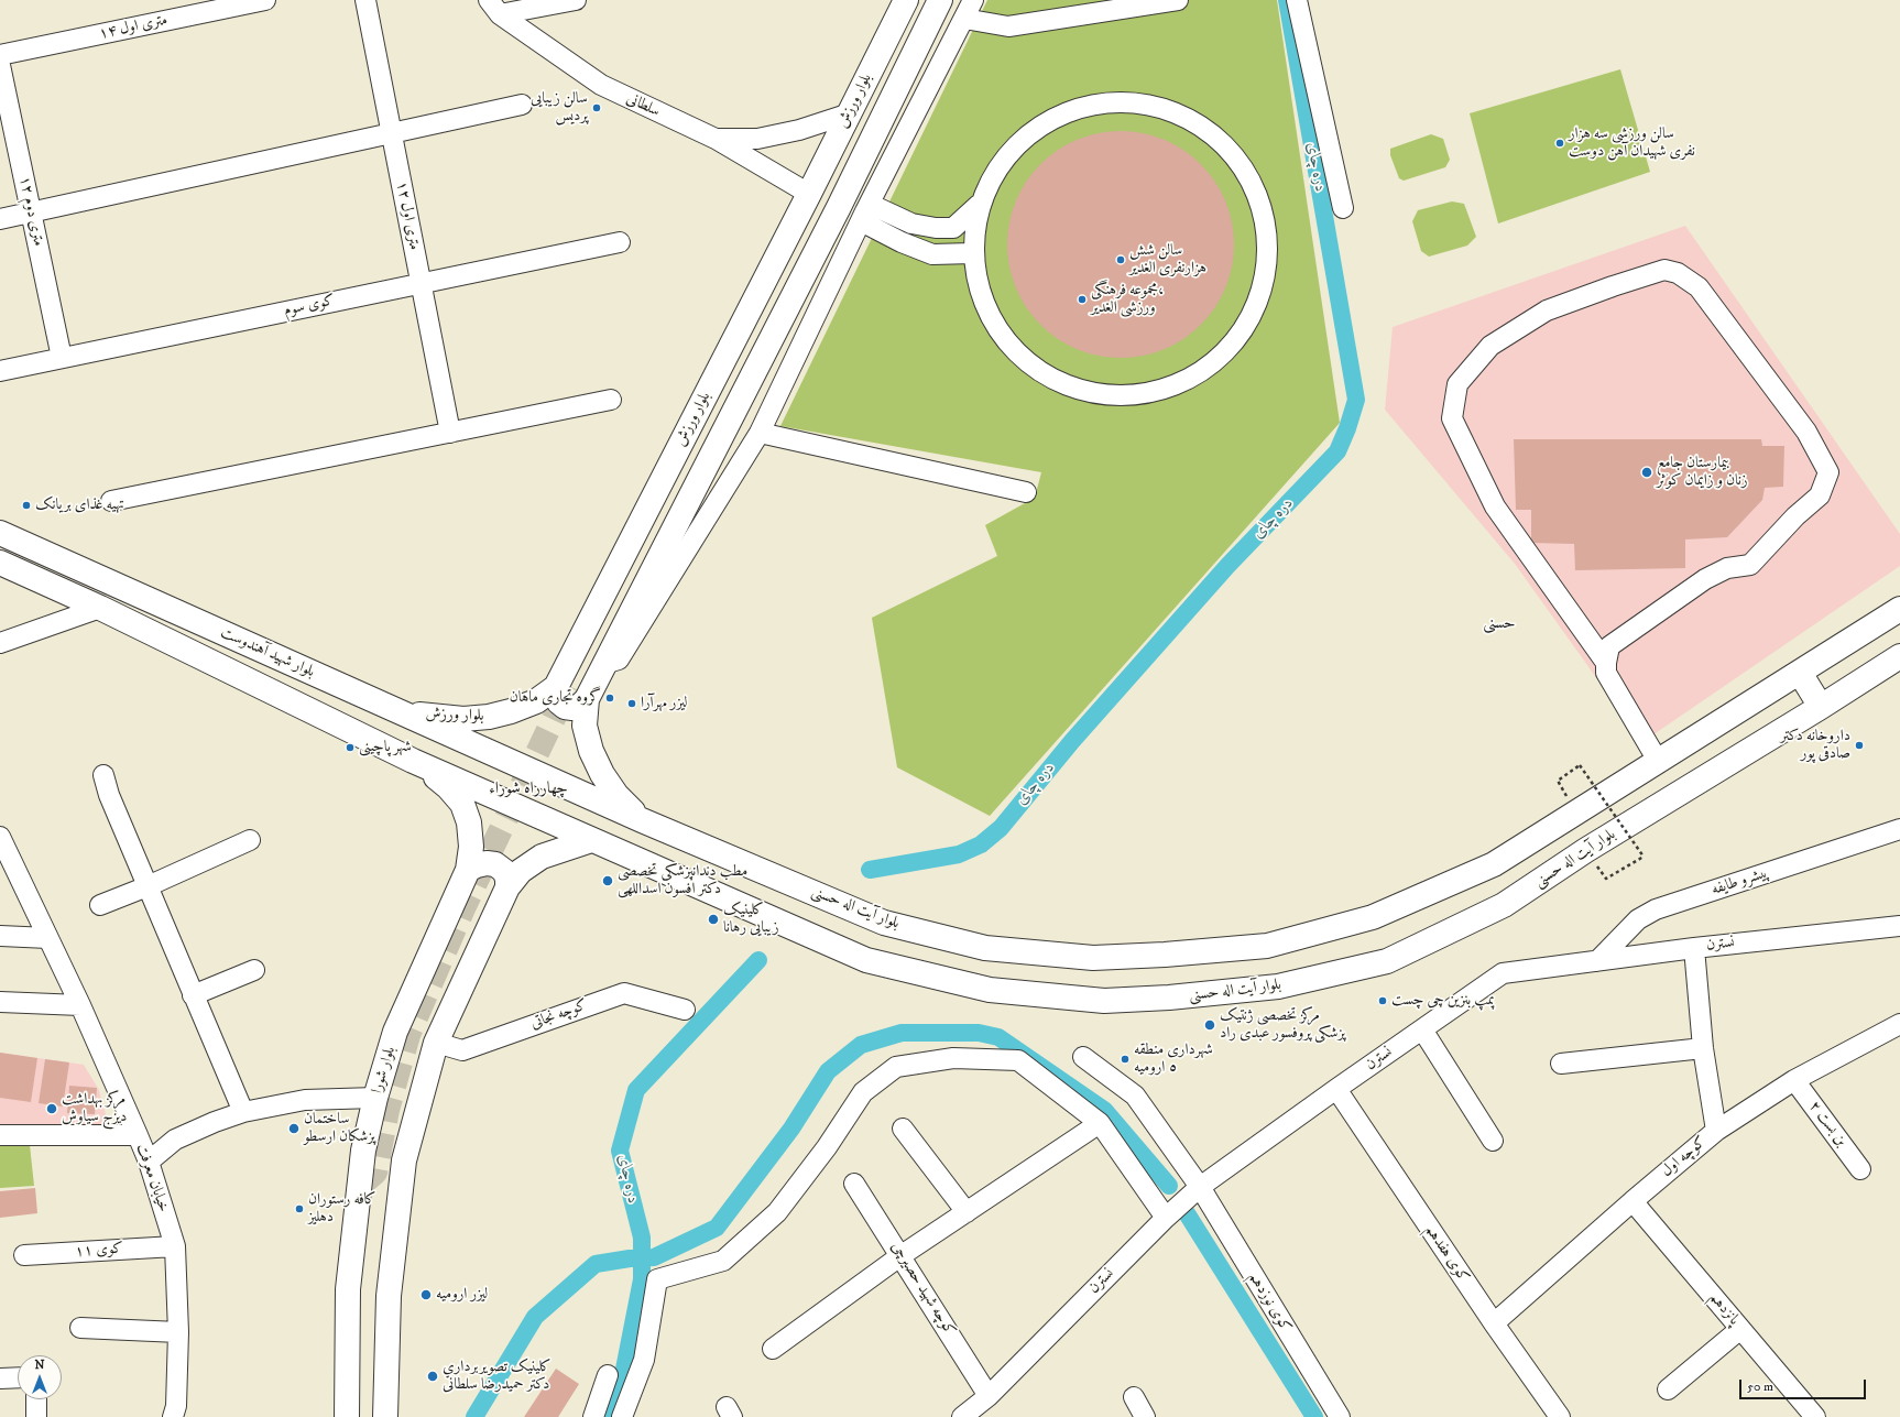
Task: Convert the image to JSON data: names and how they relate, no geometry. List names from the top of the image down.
{
  "streets": {
    "main road": [
      "بلوار ورزش",
      "بلوار شهید آهندوست",
      "بلوار آیت اله حسنی",
      "بلوار شورا"
    ],
    "street": [
      "۱۴ متری اول",
      "سلطانی",
      "۱۲ متری دوم",
      "۱۲ متری اول",
      "کوی سوم",
      "پیشرو طایفه",
      "نسترن",
      "کوچه نجاتی",
      "بن بست ۲",
      "کوچه اول",
      "خیابان معرفت",
      "کوی ۱۱",
      "کوی هفدهم",
      "کوچه شهید حصیرچی",
      "کوی نوزدهم",
      "پانزدهم"
    ]
  },
  "crossings": [
    ["بلوار ورزش", "سلطانی"],
    ["بلوار ورزش", "بلوار شهید آهندوست"],
    ["بلوار ورزش", "بلوار آیت اله حسنی"],
    ["۱۲ متری دوم", "کوی سوم"],
    ["۱۲ متری اول", "کوی سوم"],
    ["بلوار شهید آهندوست", "بلوار آیت اله حسنی"],
    ["بلوار شهید آهندوست", "بلوار شورا"],
    ["پیشرو طایفه", "نسترن"],
    ["نسترن", "کوی هفدهم"],
    ["نسترن", "کوچه شهید حصیرچی"],
    ["نسترن", "کوی نوزدهم"],
    ["بن بست ۲", "کوچه اول"],
    ["کوچه اول", "کوی هفدهم"],
    ["کوچه اول", "پانزدهم"],
    ["خیابان معرفت", "کوی ۱۱"]
  ],
  "districts": ["حسنی", "چهارراه شوراء"],
  "water": ["دره چای"],
  "places": [
    "سالن زیبایی پردیس",
    "سالن ورزشی سه هزار نفری شهیدان آهن دوست",
    "سالن شش هزارنفری الغدیر",
    "مجموعه فرهنگی، ورزشی الغدیر",
    "بیمارستان جامع زنان و زایمان کوثر",
    "تهیه غذای بریانک",
    "گروه تجاری ماهان",
    "لیزر مهرآرا",
    "داروخانه دکتر صادقی پور",
    "شهر پاچینی",
    "مطب دندانپزشکی تخصصی دکتر افسون اسداللهی",
    "کلینیک زیبایی رهانا",
    "پمپ بنزین چى چست",
    "مرکز تخصصی ژنتیک پزشکی پروفسور عبدی راد",
    "شهردارى منطقه ٥ ارومیه",
    "مرکز بهداشت دیزج سیاوش",
    "ساختمان پزشکان ارسطو",
    "کافه رستوران دهلیز",
    "لیزر ارومیه",
    "کلینیک تصويربرداري دکتر حمیدرضا سلطانی"
  ],
  "scale_bar": "50 m",
  "north": "top"
}
